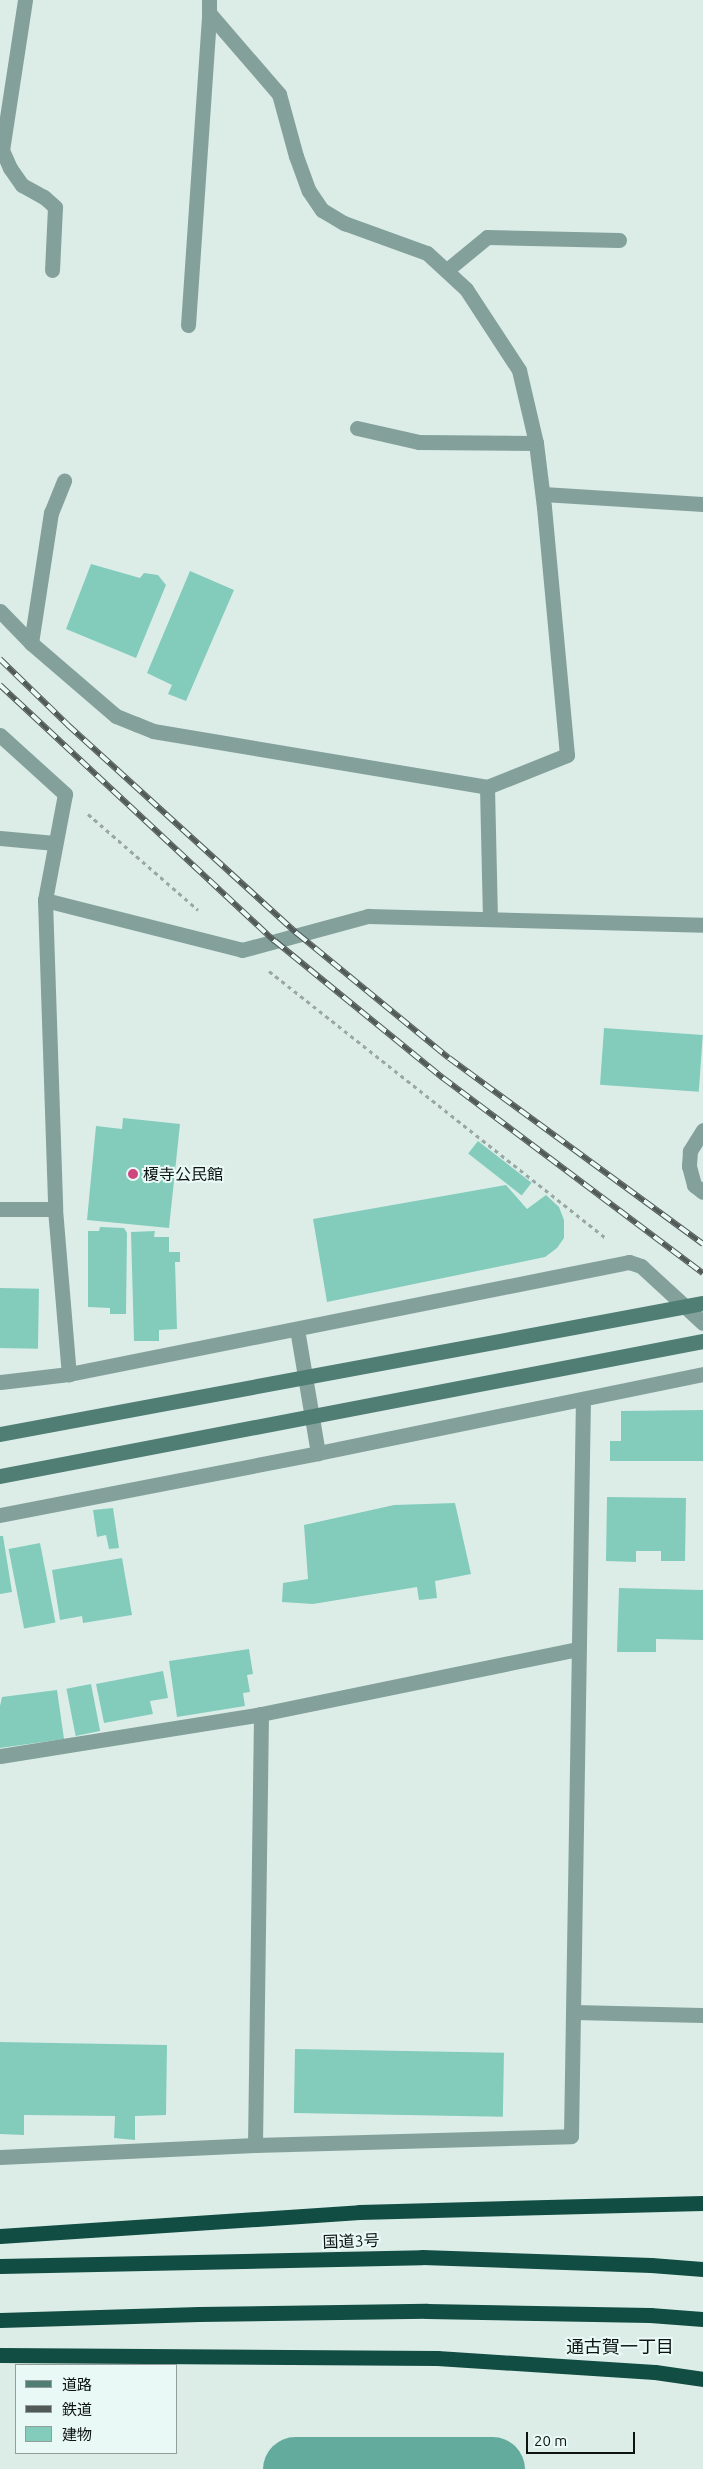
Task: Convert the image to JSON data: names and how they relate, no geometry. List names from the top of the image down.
{
  "streets": {
    "highway": ["国道3号"]
  },
  "districts": ["通古賀一丁目"],
  "places": ["榎寺公民館"],
  "legend": ["道路", "鉄道", "建物"],
  "scale_bar": "20 m"
}
